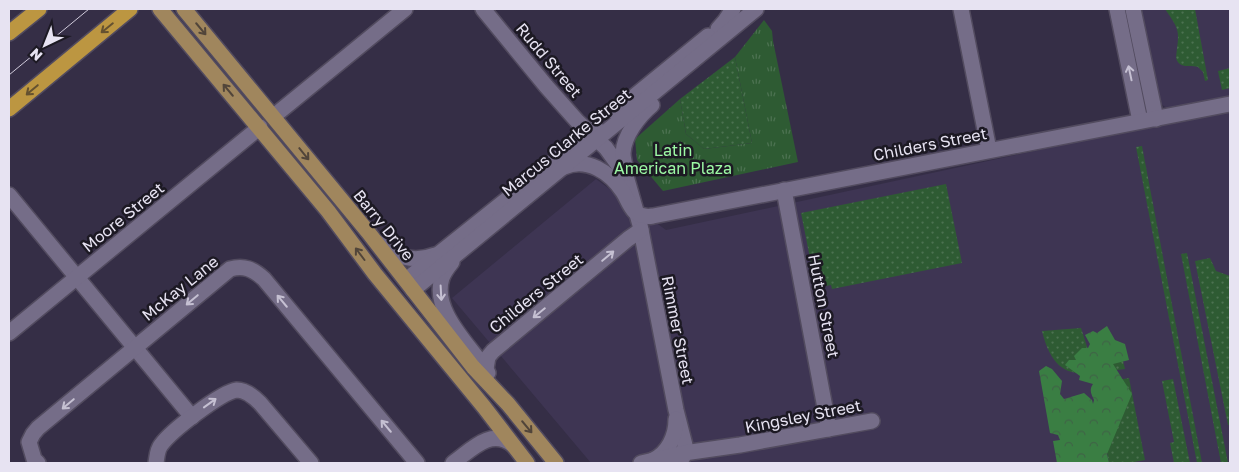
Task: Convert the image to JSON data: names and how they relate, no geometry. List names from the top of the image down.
{
  "streets": {
    "main road": ["Marcus Clarke Street", "Barry Drive"],
    "street": [
      "Rudd Street",
      "Childers Street",
      "Moore Street",
      "McKay Lane",
      "Hutton Street",
      "Rimmer Street",
      "Kingsley Street"
    ]
  },
  "crossings": [
    ["Rudd Street", "Marcus Clarke Street"],
    ["Rudd Street", "Rimmer Street"],
    ["Marcus Clarke Street", "Barry Drive"],
    ["Marcus Clarke Street", "Rimmer Street"],
    ["Childers Street", "Hutton Street"],
    ["Childers Street", "Rimmer Street"],
    ["Hutton Street", "Kingsley Street"],
    ["Rimmer Street", "Kingsley Street"]
  ],
  "parks": ["Latin American Plaza"],
  "north": "bottom left"
}
